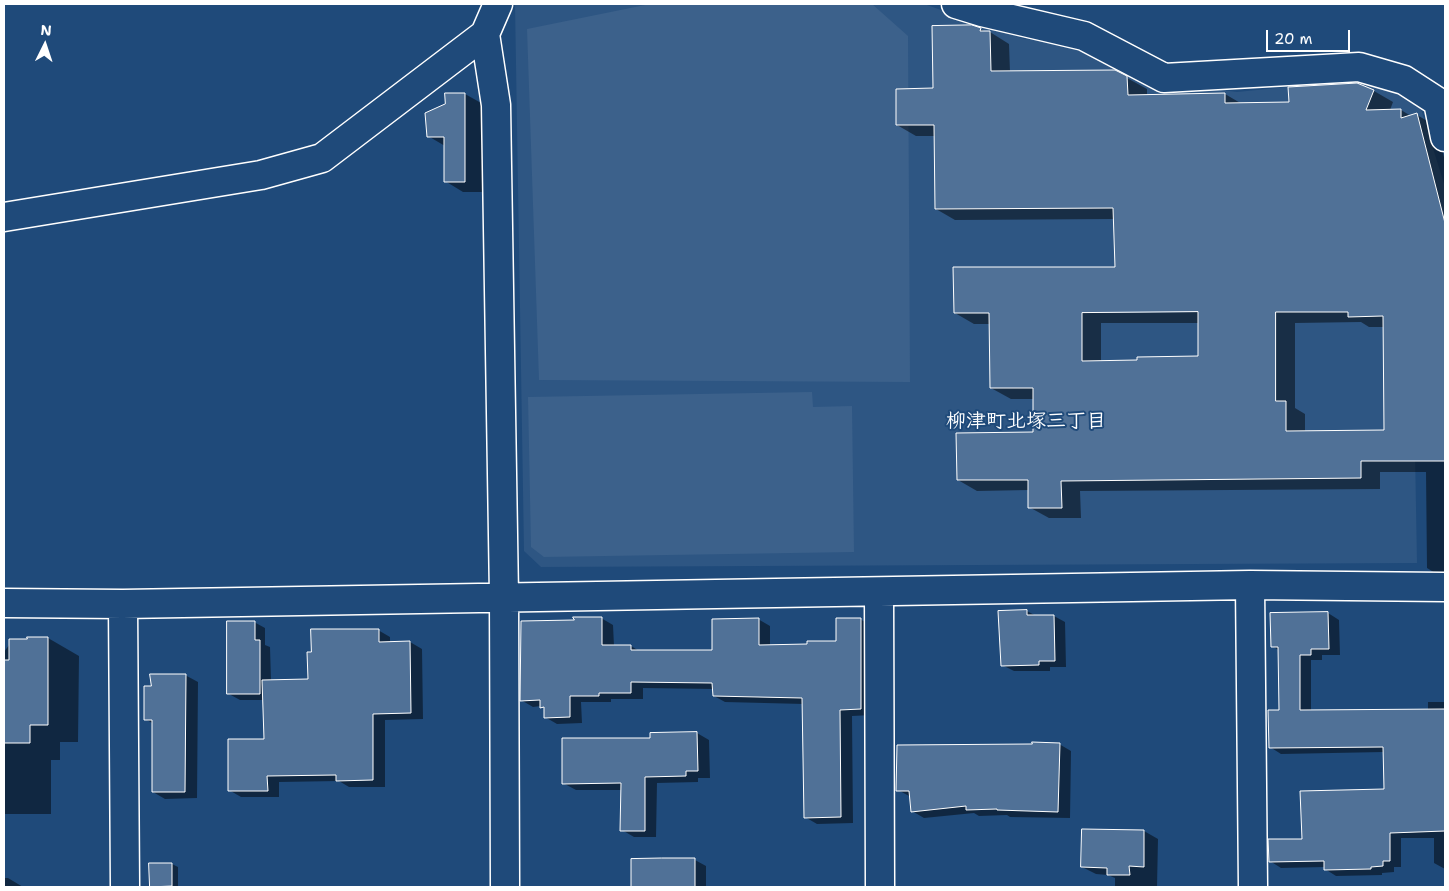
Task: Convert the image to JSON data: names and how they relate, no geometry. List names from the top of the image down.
{
  "districts": ["柳津町北塚三丁目"],
  "scale_bar": "20 m",
  "north": "top"
}
